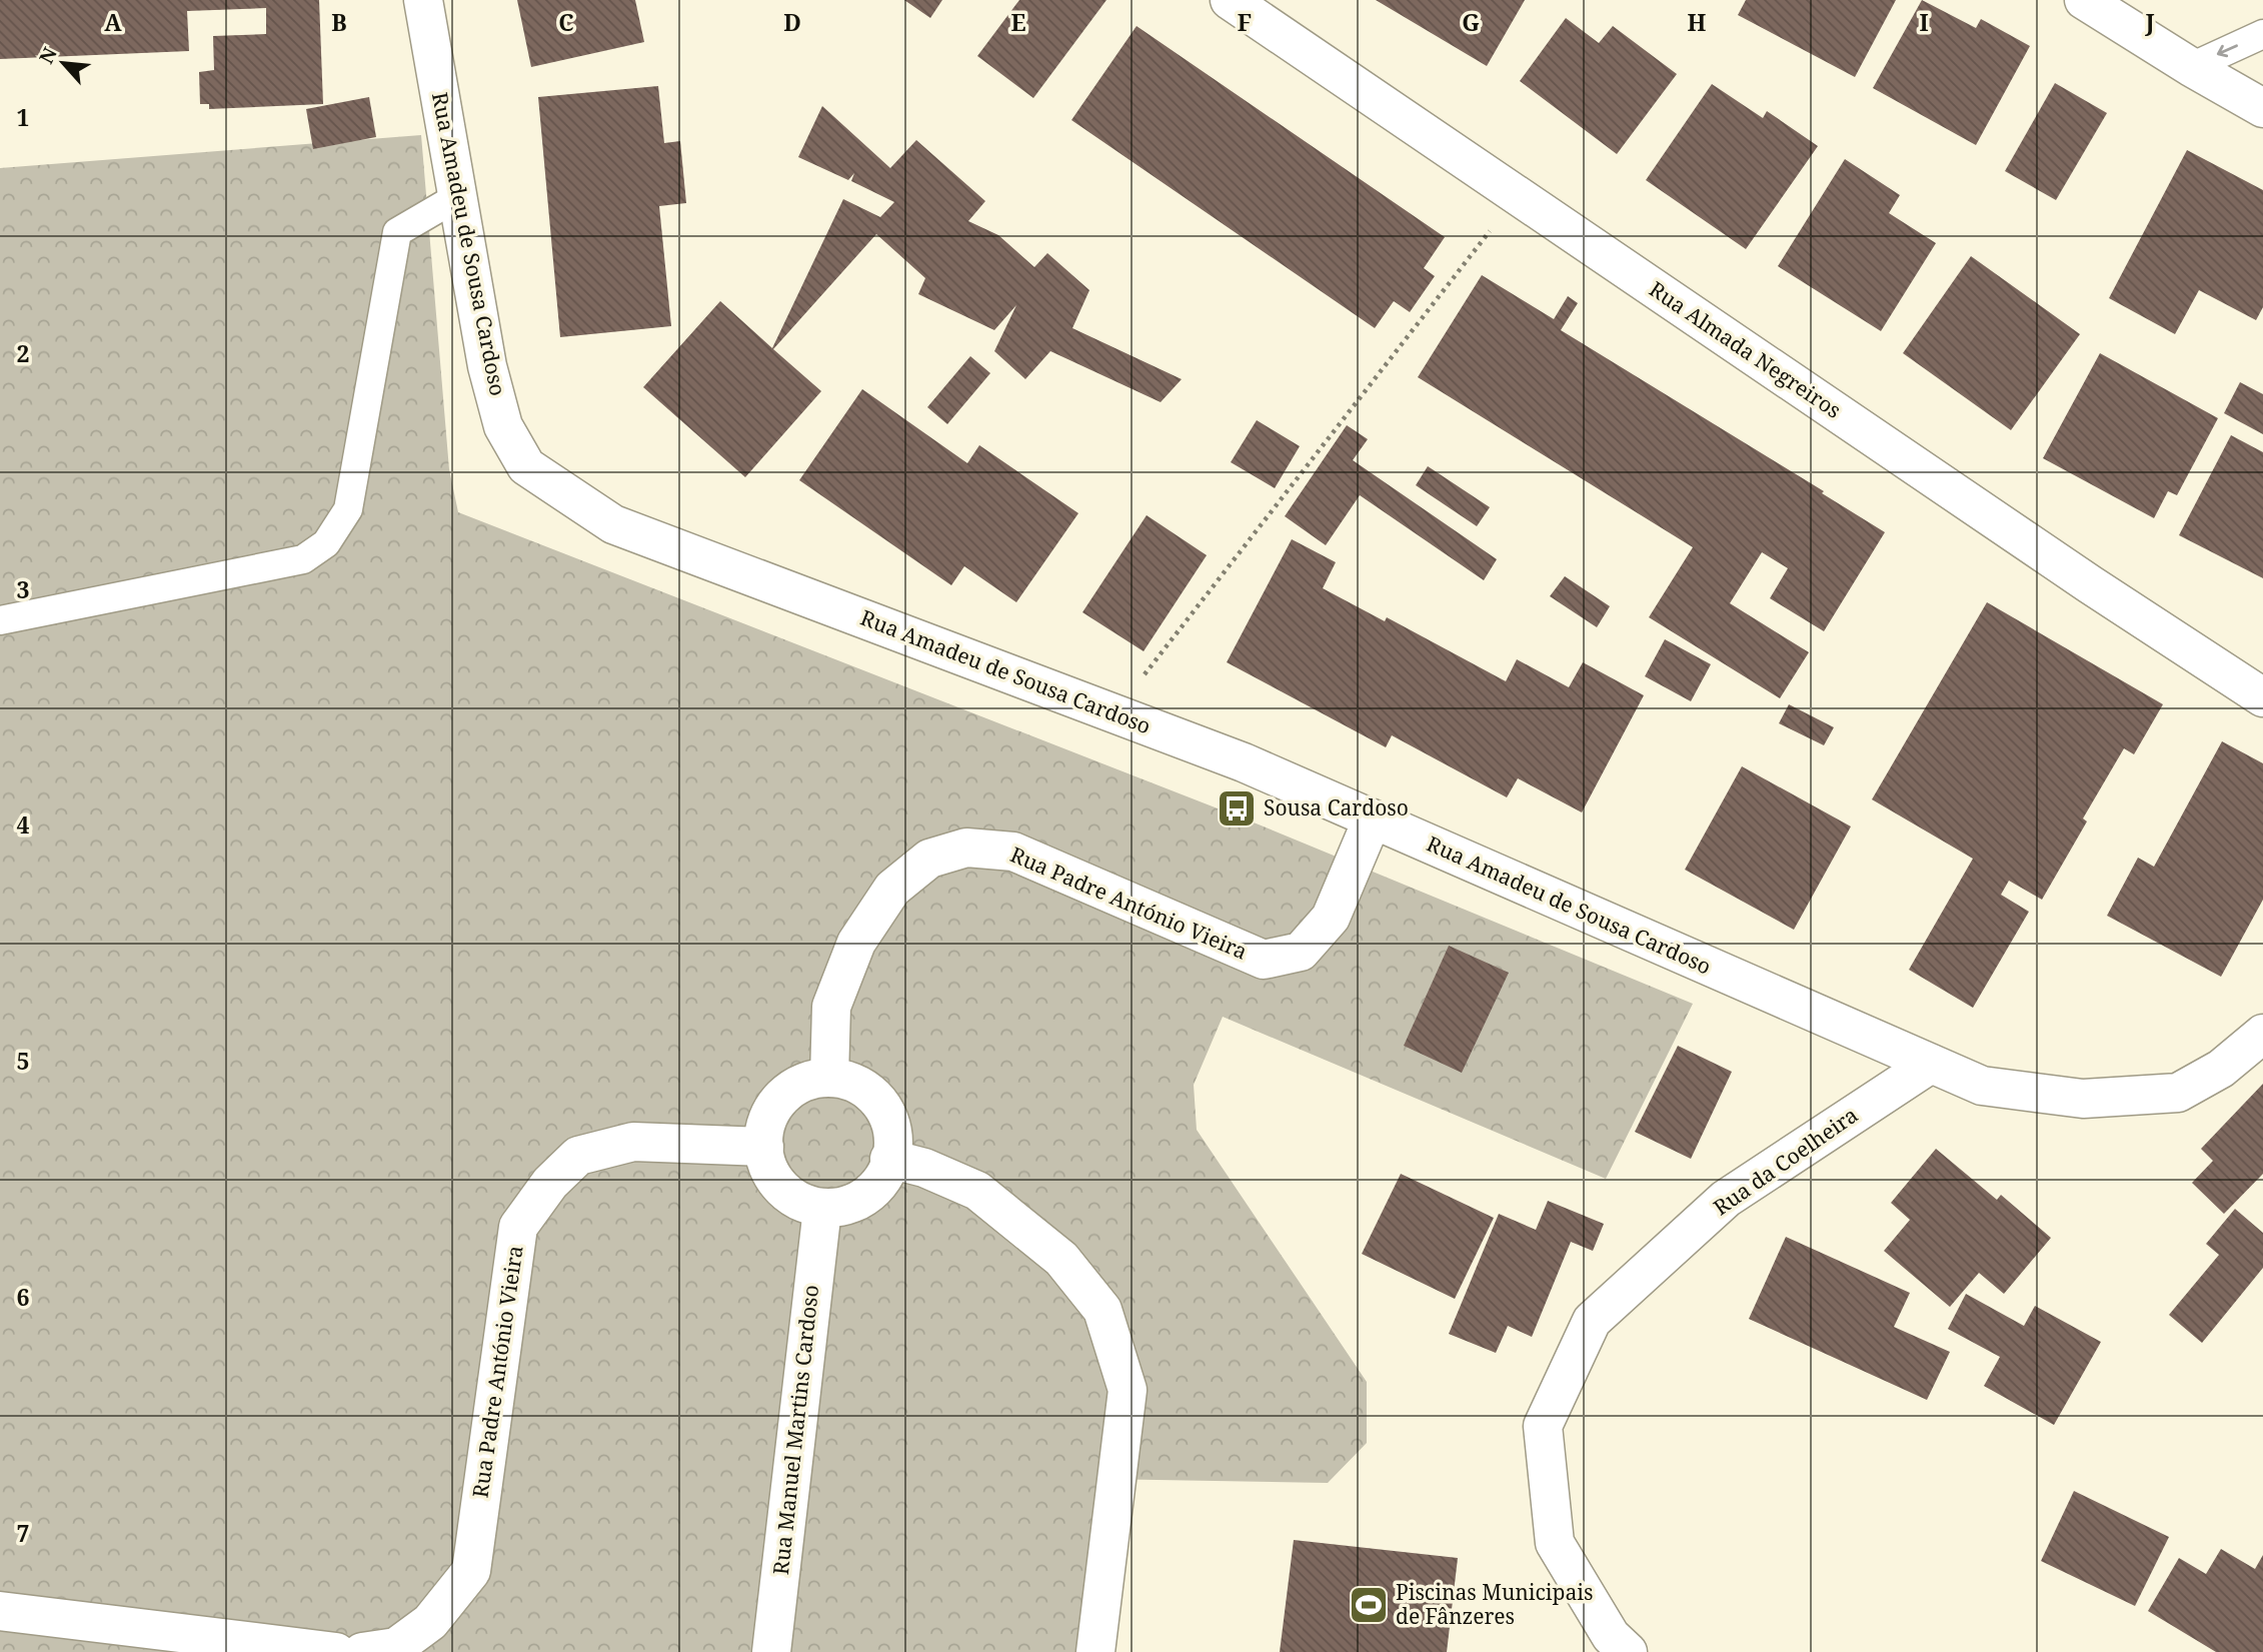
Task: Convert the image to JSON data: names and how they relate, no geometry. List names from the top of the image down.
{
  "streets": {
    "street": [
      "Rua Amadeu de Sousa Cardoso",
      "Rua Almada Negreiros",
      "Rua Padre António Vieira",
      "Rua da Coelheira",
      "Rua Manuel Martins Cardoso"
    ]
  },
  "crossings": [
    ["Rua Amadeu de Sousa Cardoso", "Rua Padre António Vieira"],
    ["Rua Amadeu de Sousa Cardoso", "Rua da Coelheira"],
    ["Rua Padre António Vieira", "Rua Manuel Martins Cardoso"]
  ],
  "places": {
    "bus stop": ["Sousa Cardoso"],
    "sports": ["Piscinas Municipais de Fânzeres"]
  },
  "north": "top left",
  "grid": {
    "columns": [
      "A",
      "B",
      "C",
      "D",
      "E",
      "F",
      "G",
      "H",
      "I",
      "J"
    ],
    "rows": [
      "1",
      "2",
      "3",
      "4",
      "5",
      "6",
      "7"
    ]
  }
}
